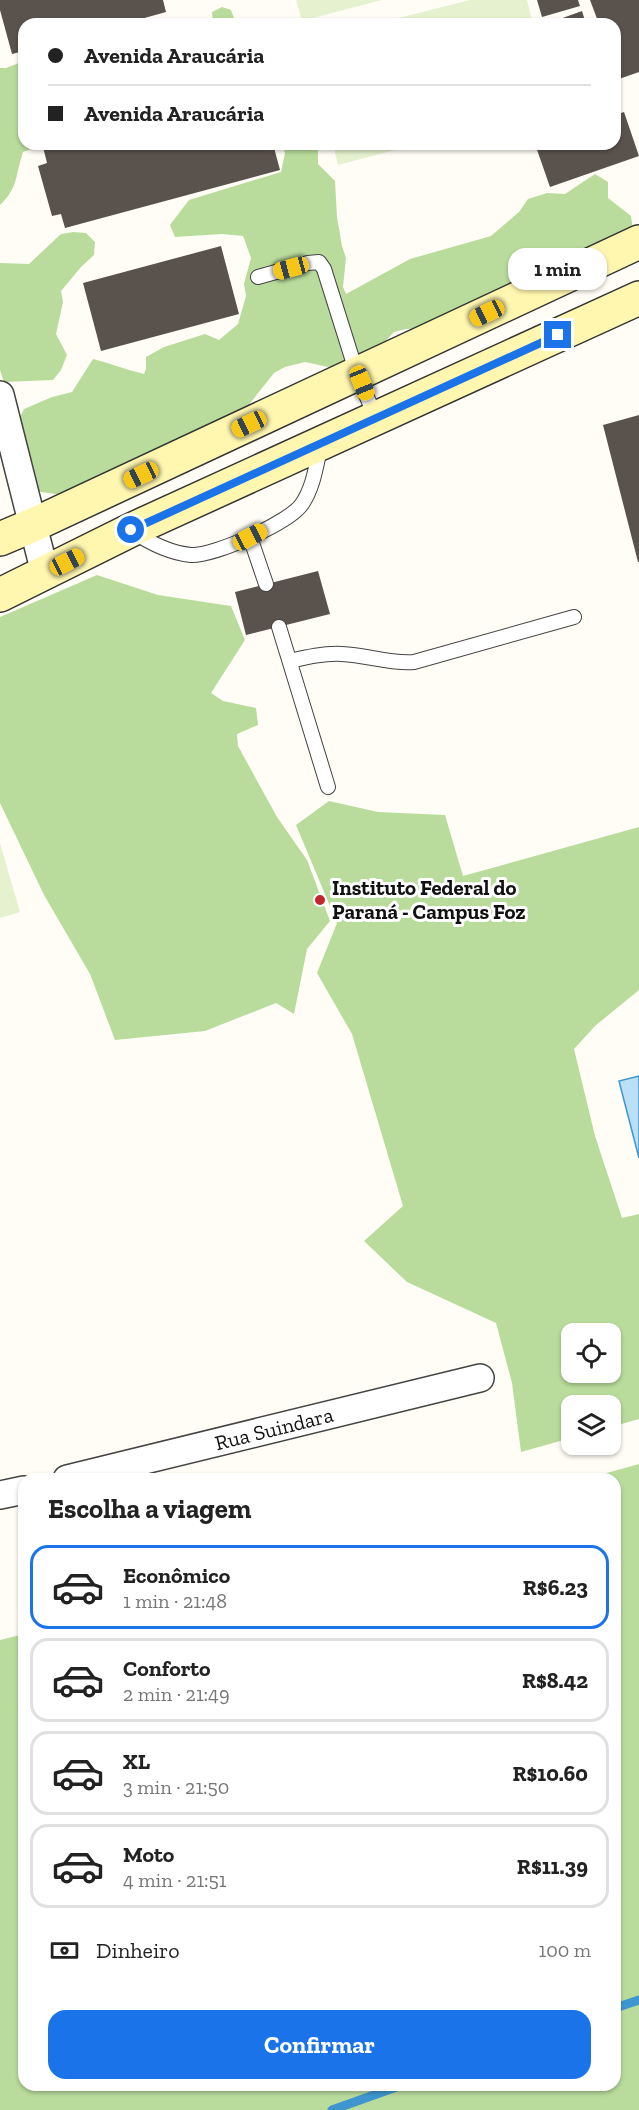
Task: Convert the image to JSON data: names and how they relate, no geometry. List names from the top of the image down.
{
  "streets": {
    "street": ["Rua Suindara"]
  },
  "places": ["Instituto Federal do Paraná - Campus Foz"],
  "page": {
    "banner": ["Avenida Araucária", "Avenida Araucária"],
    "bubble": "1 min",
    "heading": "Escolha a viagem",
    "list": [
      {
        "name": "Econômico",
        "note": "1 min · 21:48",
        "value": "R$6.23"
      },
      {
        "name": "Conforto",
        "note": "2 min · 21:49",
        "value": "R$8.42"
      },
      {
        "name": "XL",
        "note": "3 min · 21:50",
        "value": "R$10.60"
      },
      {
        "name": "Moto",
        "note": "4 min · 21:51",
        "value": "R$11.39"
      }
    ],
    "pay": ["Dinheiro", "100 m"],
    "buttons": "Confirmar"
  }
}
